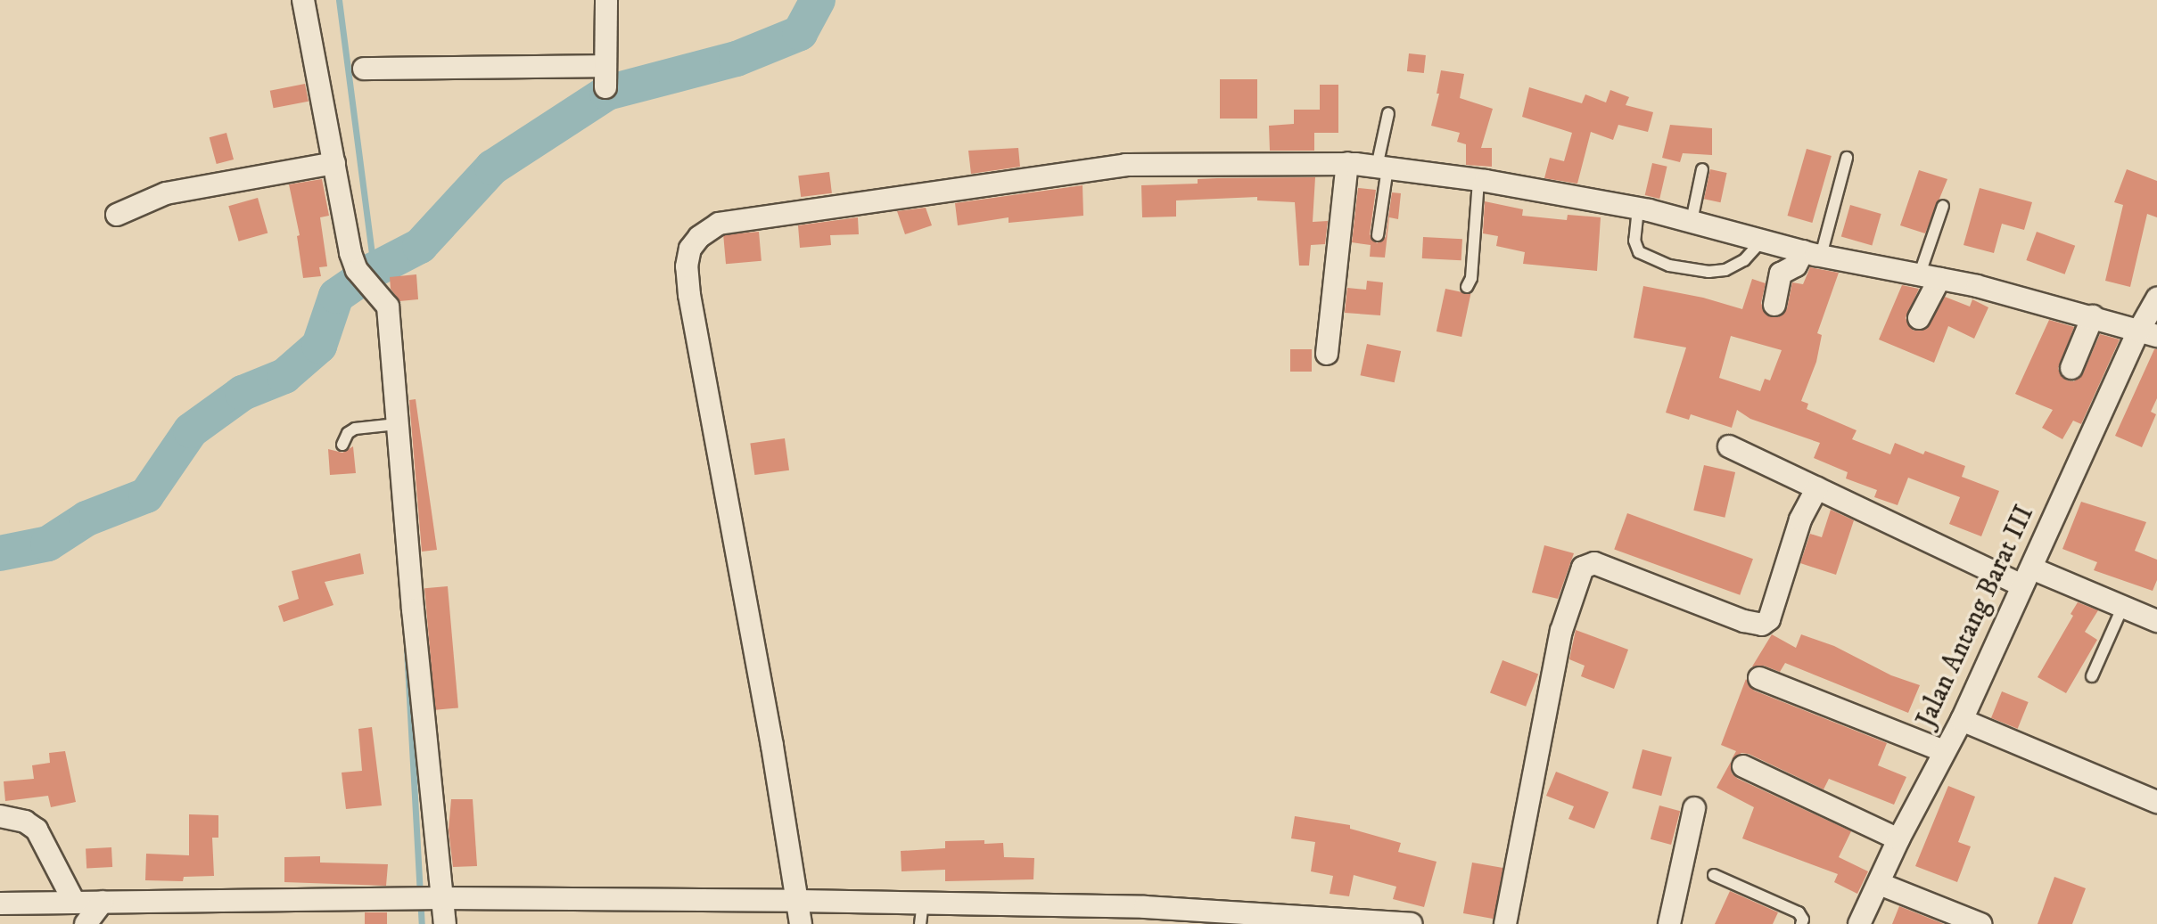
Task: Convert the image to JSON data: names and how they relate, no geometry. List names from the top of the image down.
{
  "streets": {
    "street": ["Jalan Antang Barat III"]
  }
}
